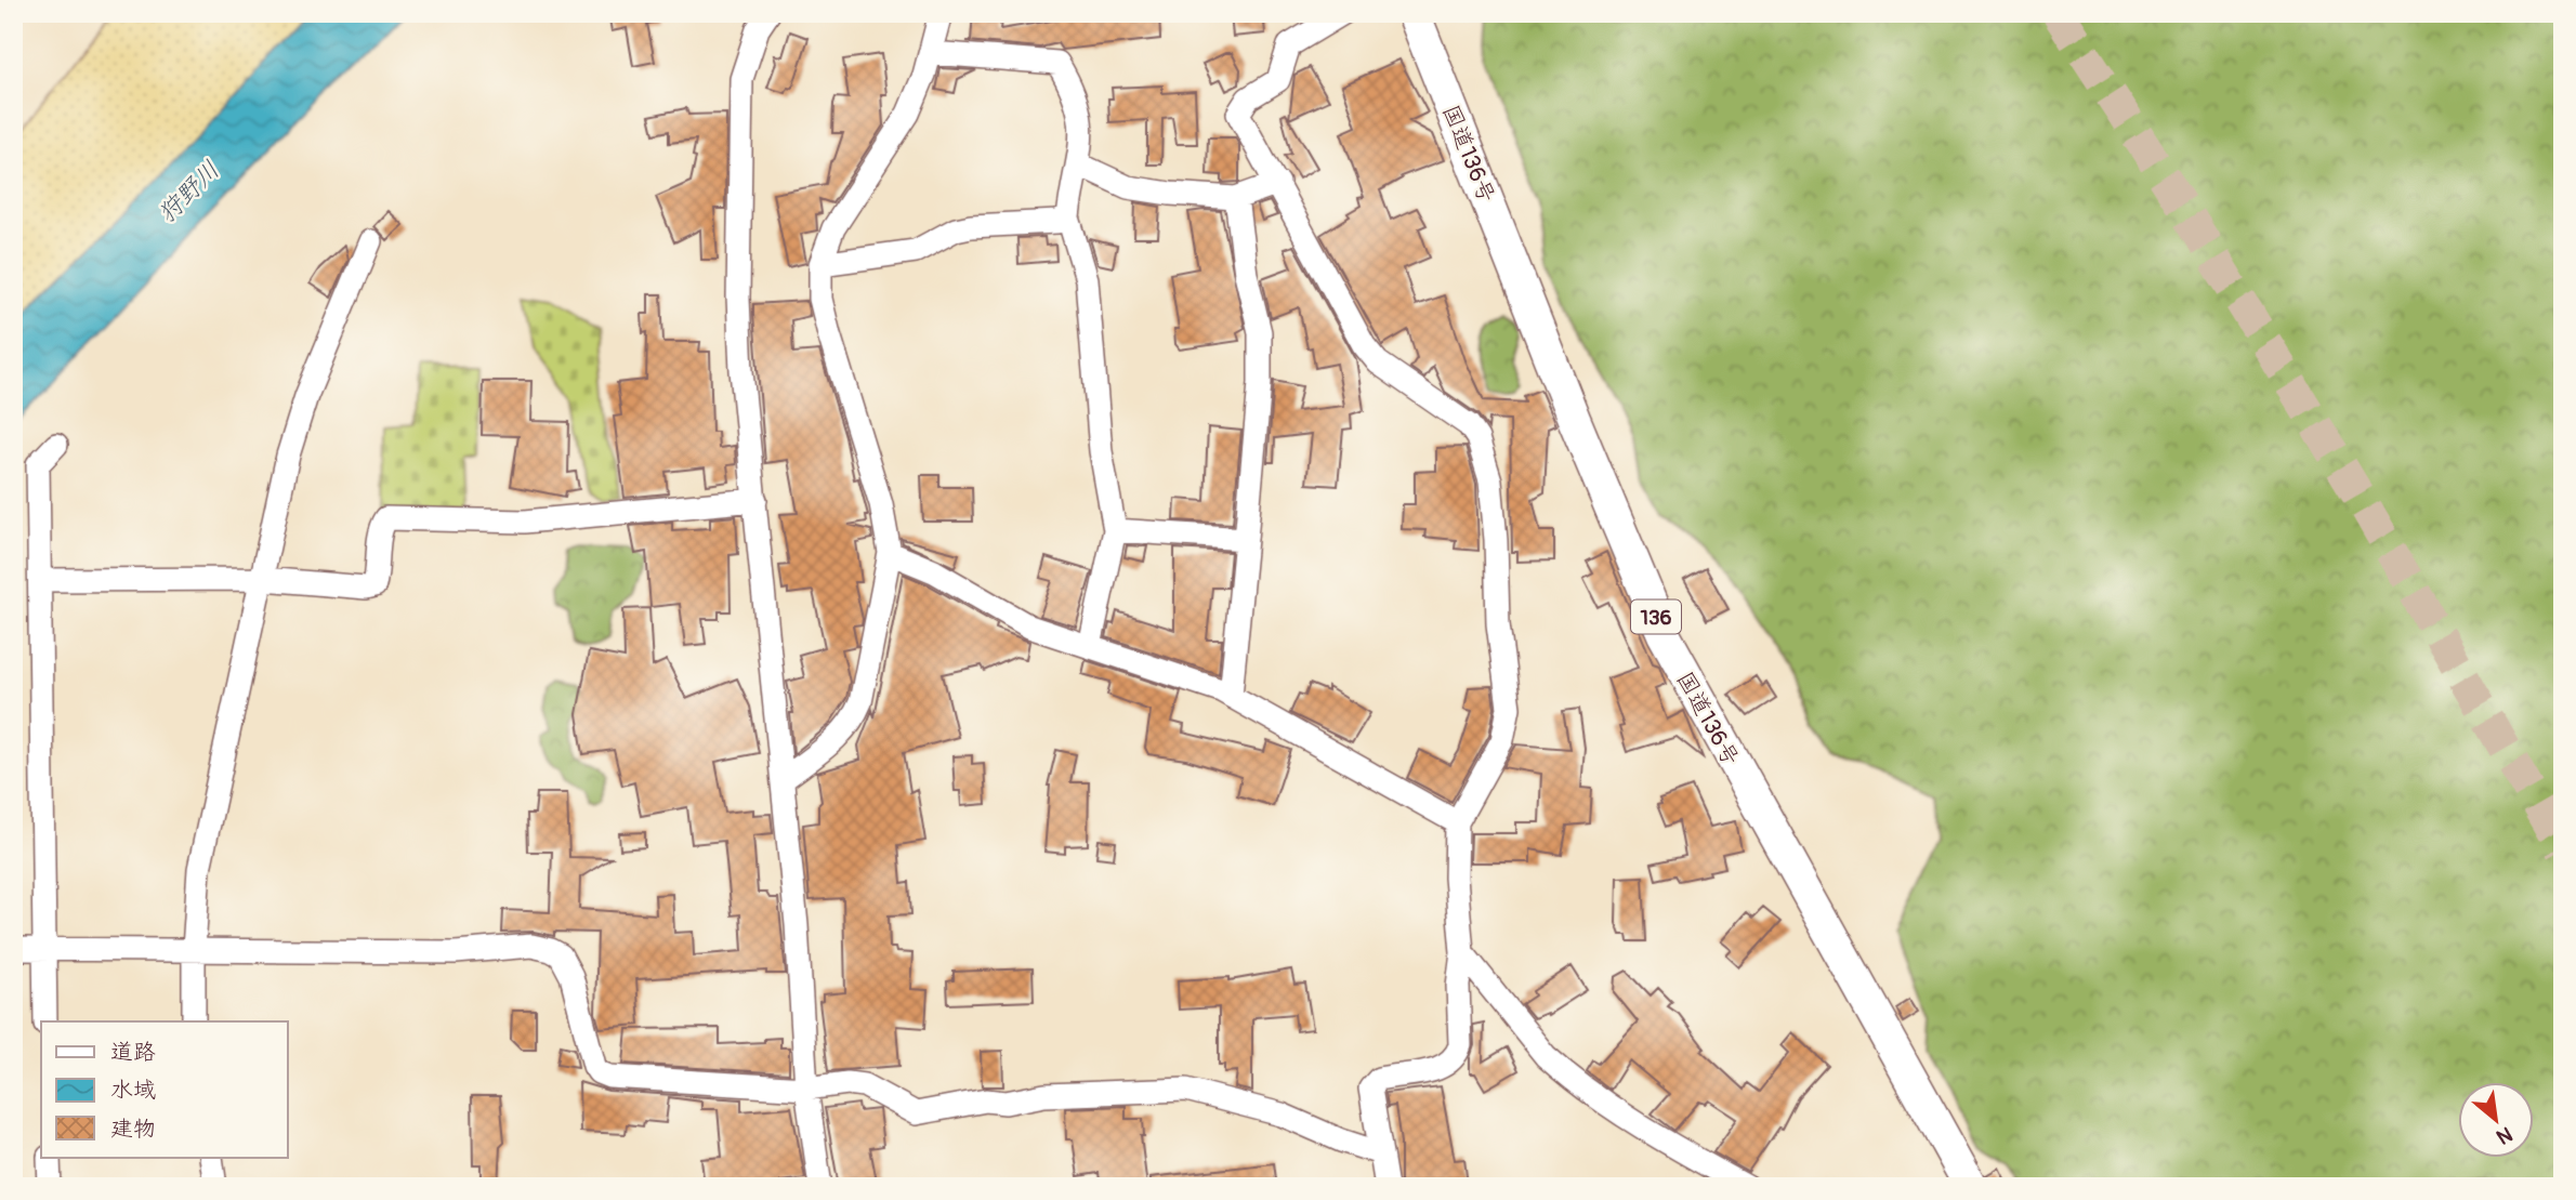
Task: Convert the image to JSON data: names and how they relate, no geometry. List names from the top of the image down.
{
  "streets": {
    "highway": ["国道136号", "136"]
  },
  "water": ["狩野川"],
  "legend": ["道路", "水域", "建物"],
  "north": "bottom right"
}
